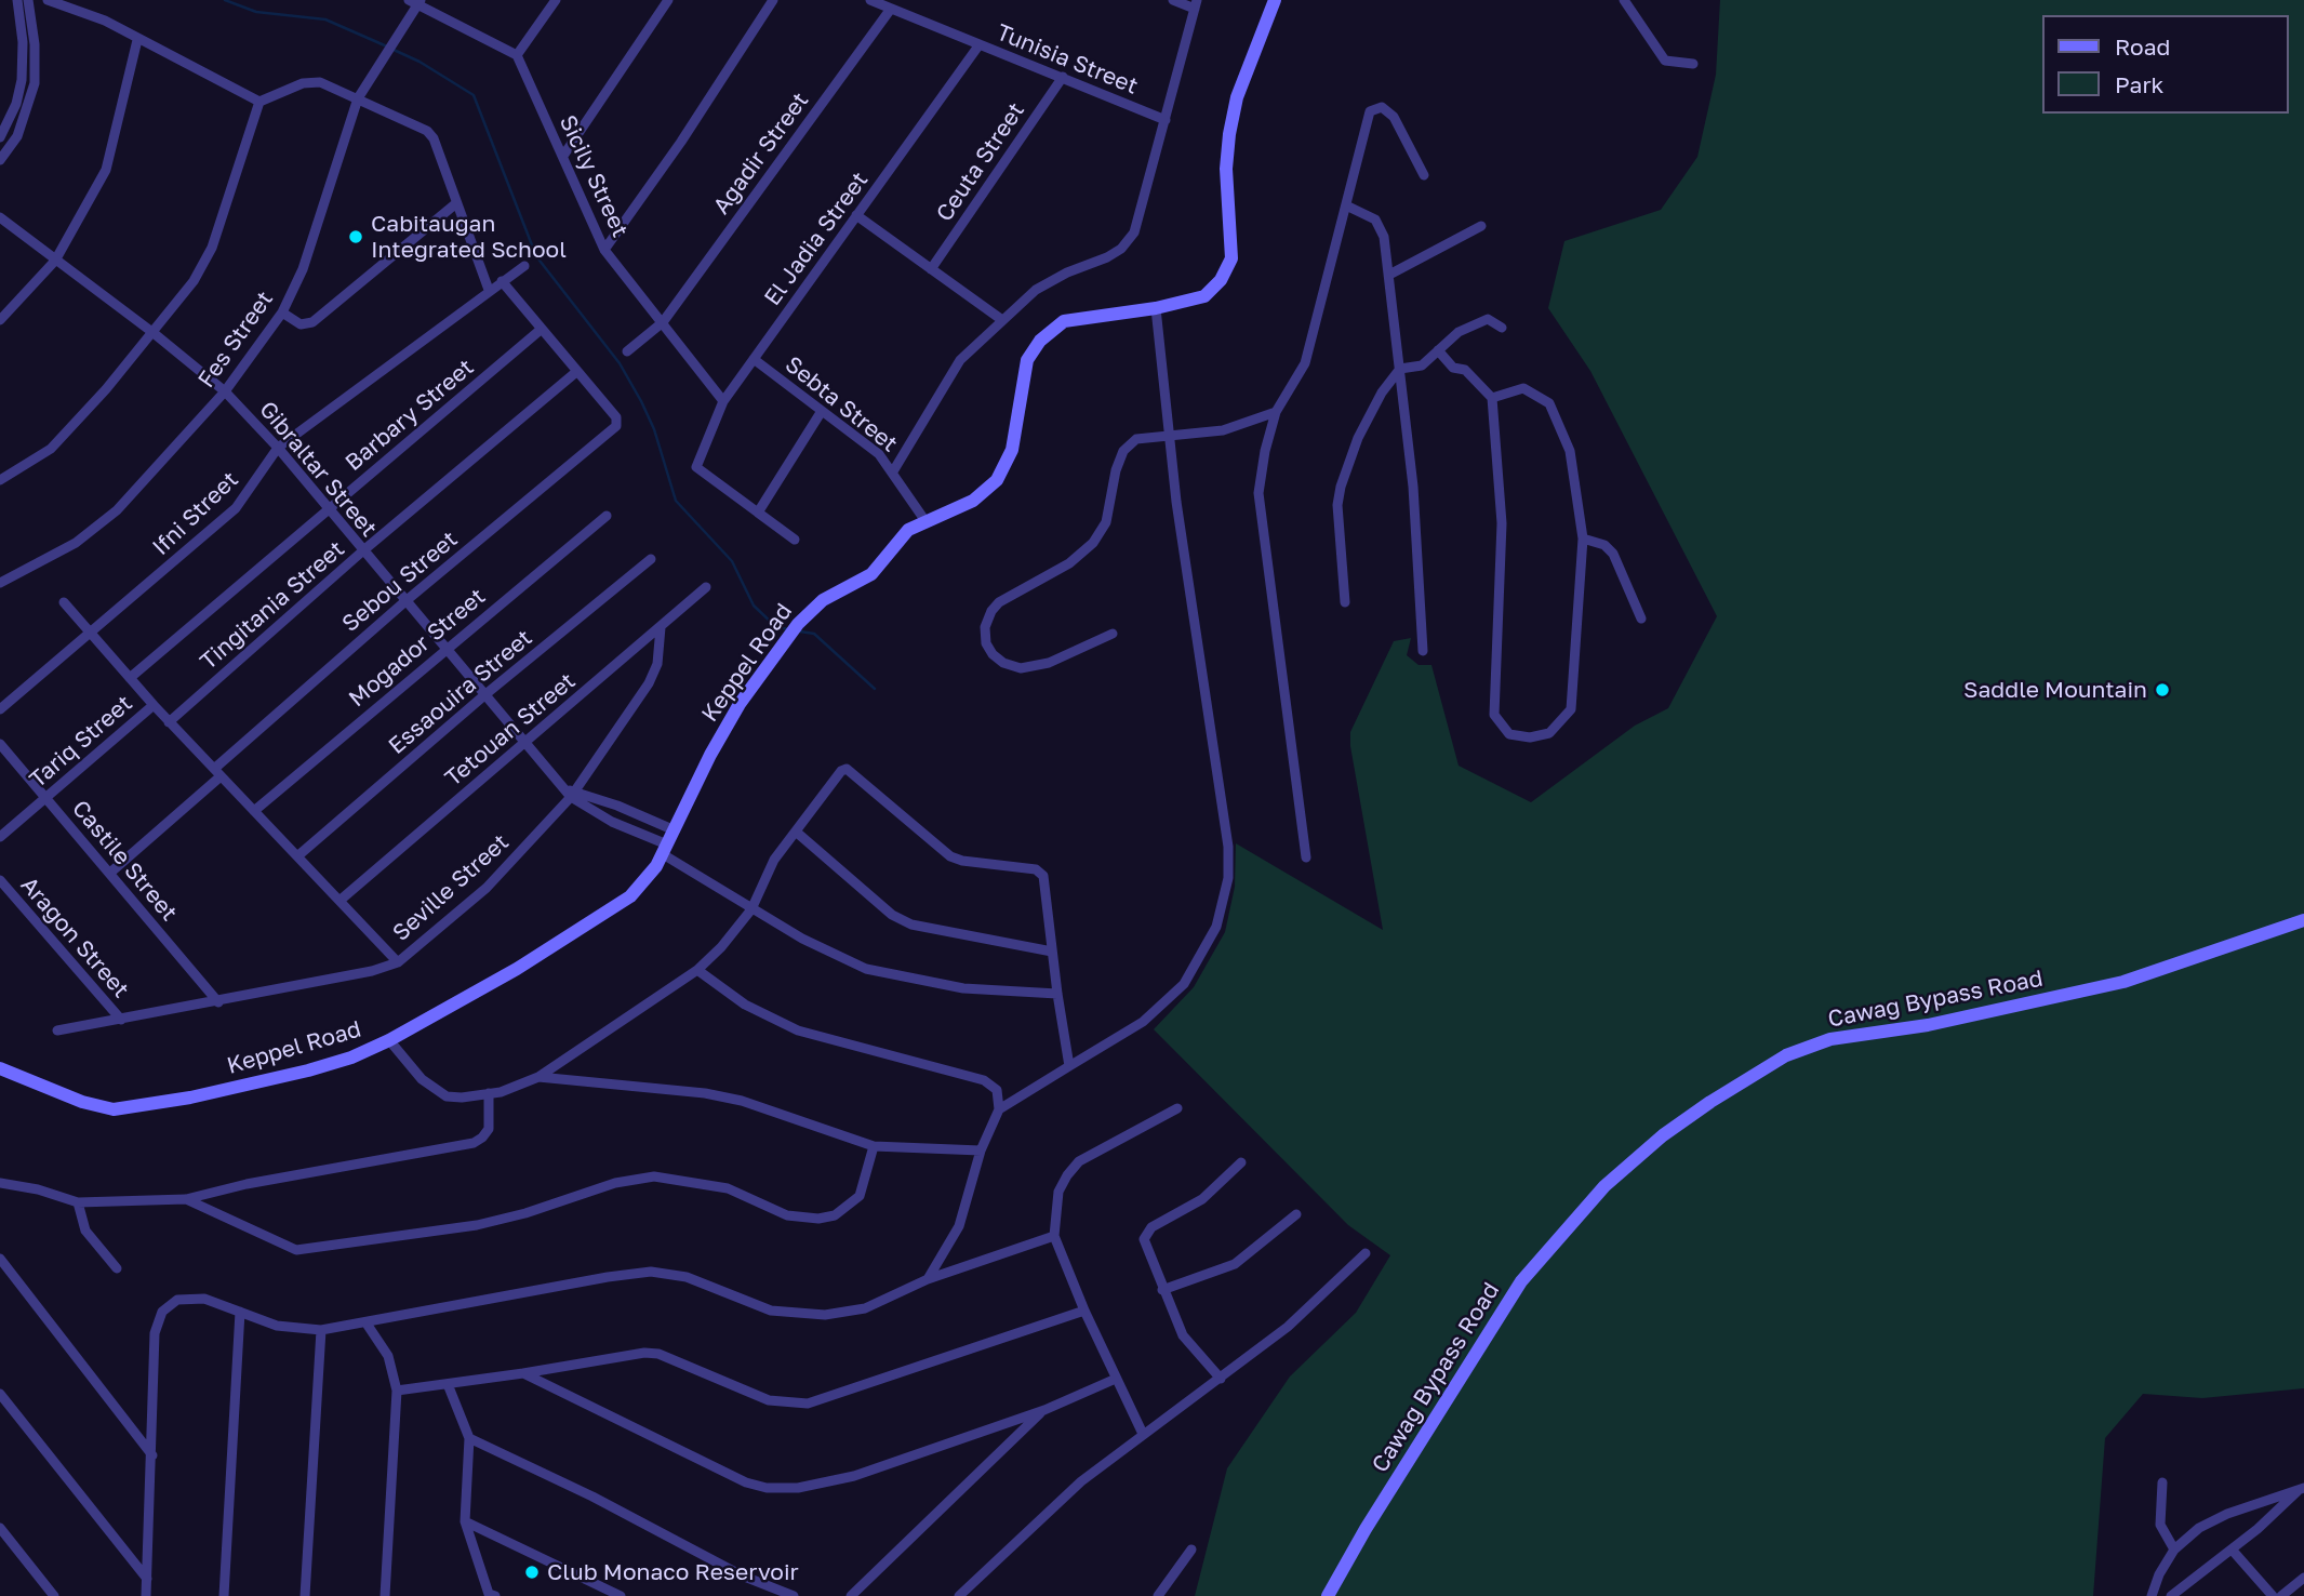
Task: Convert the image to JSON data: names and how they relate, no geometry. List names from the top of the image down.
{
  "streets": {
    "street": [
      "Tunisia Street",
      "Agadir Street",
      "Ceuta Street",
      "Sicily Street",
      "El Jadia Street",
      "Fes Street",
      "Sebta Street",
      "Barbary Street",
      "Gibraltar Street",
      "Ifni Street",
      "Sebou Street",
      "Tingitania Street",
      "Mogador Street",
      "Keppel Road",
      "Essaouira Street",
      "Tetouan Street",
      "Tariq Street",
      "Castile Street",
      "Seville Street",
      "Aragon Street",
      "Cawag Bypass Road"
    ]
  },
  "crossings": [
    ["Tunisia Street", "Agadir Street"],
    ["Tunisia Street", "Ceuta Street"],
    ["Tunisia Street", "El Jadia Street"],
    ["Agadir Street", "Sicily Street"],
    ["Sicily Street", "El Jadia Street"],
    ["El Jadia Street", "Sebta Street"],
    ["Fes Street", "Gibraltar Street"],
    ["Sebta Street", "Keppel Road"],
    ["Barbary Street", "Gibraltar Street"],
    ["Gibraltar Street", "Ifni Street"],
    ["Gibraltar Street", "Sebou Street"],
    ["Gibraltar Street", "Tingitania Street"],
    ["Gibraltar Street", "Mogador Street"],
    ["Gibraltar Street", "Essaouira Street"],
    ["Gibraltar Street", "Tetouan Street"],
    ["Gibraltar Street", "Seville Street"],
    ["Sebou Street", "Tingitania Street"],
    ["Sebou Street", "Castile Street"],
    ["Tetouan Street", "Seville Street"],
    ["Tariq Street", "Castile Street"],
    ["Castile Street", "Seville Street"],
    ["Seville Street", "Aragon Street"]
  ],
  "places": ["Cabitaugan Integrated School", "Saddle Mountain", "Club Monaco Reservoir"],
  "legend": ["Road", "Park"]
}
